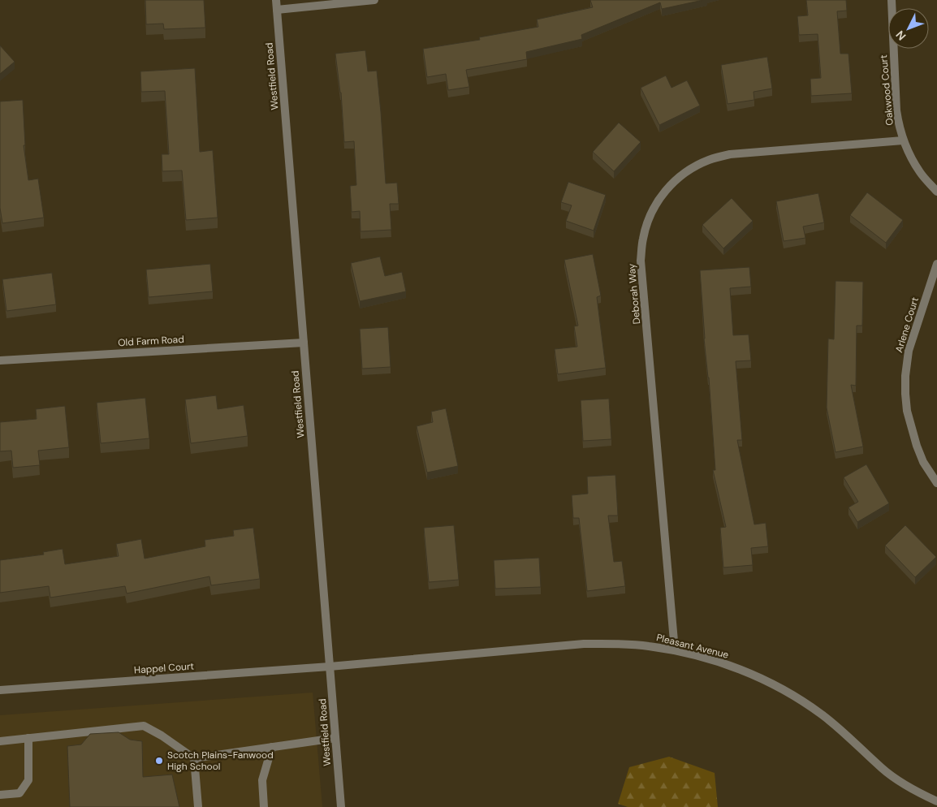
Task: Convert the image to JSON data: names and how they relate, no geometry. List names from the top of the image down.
{
  "streets": {
    "street": [
      "Westfield Road",
      "Oakwood Court",
      "Deborah Way",
      "Arlene Court",
      "Old Farm Road",
      "Pleasant Avenue",
      "Happel Court"
    ]
  },
  "crossings": [
    ["Westfield Road", "Old Farm Road"],
    ["Westfield Road", "Pleasant Avenue"],
    ["Westfield Road", "Happel Court"],
    ["Oakwood Court", "Deborah Way"],
    ["Deborah Way", "Pleasant Avenue"],
    ["Pleasant Avenue", "Happel Court"]
  ],
  "places": ["Scotch Plains-Fanwood High School"],
  "north": "bottom left"
}
